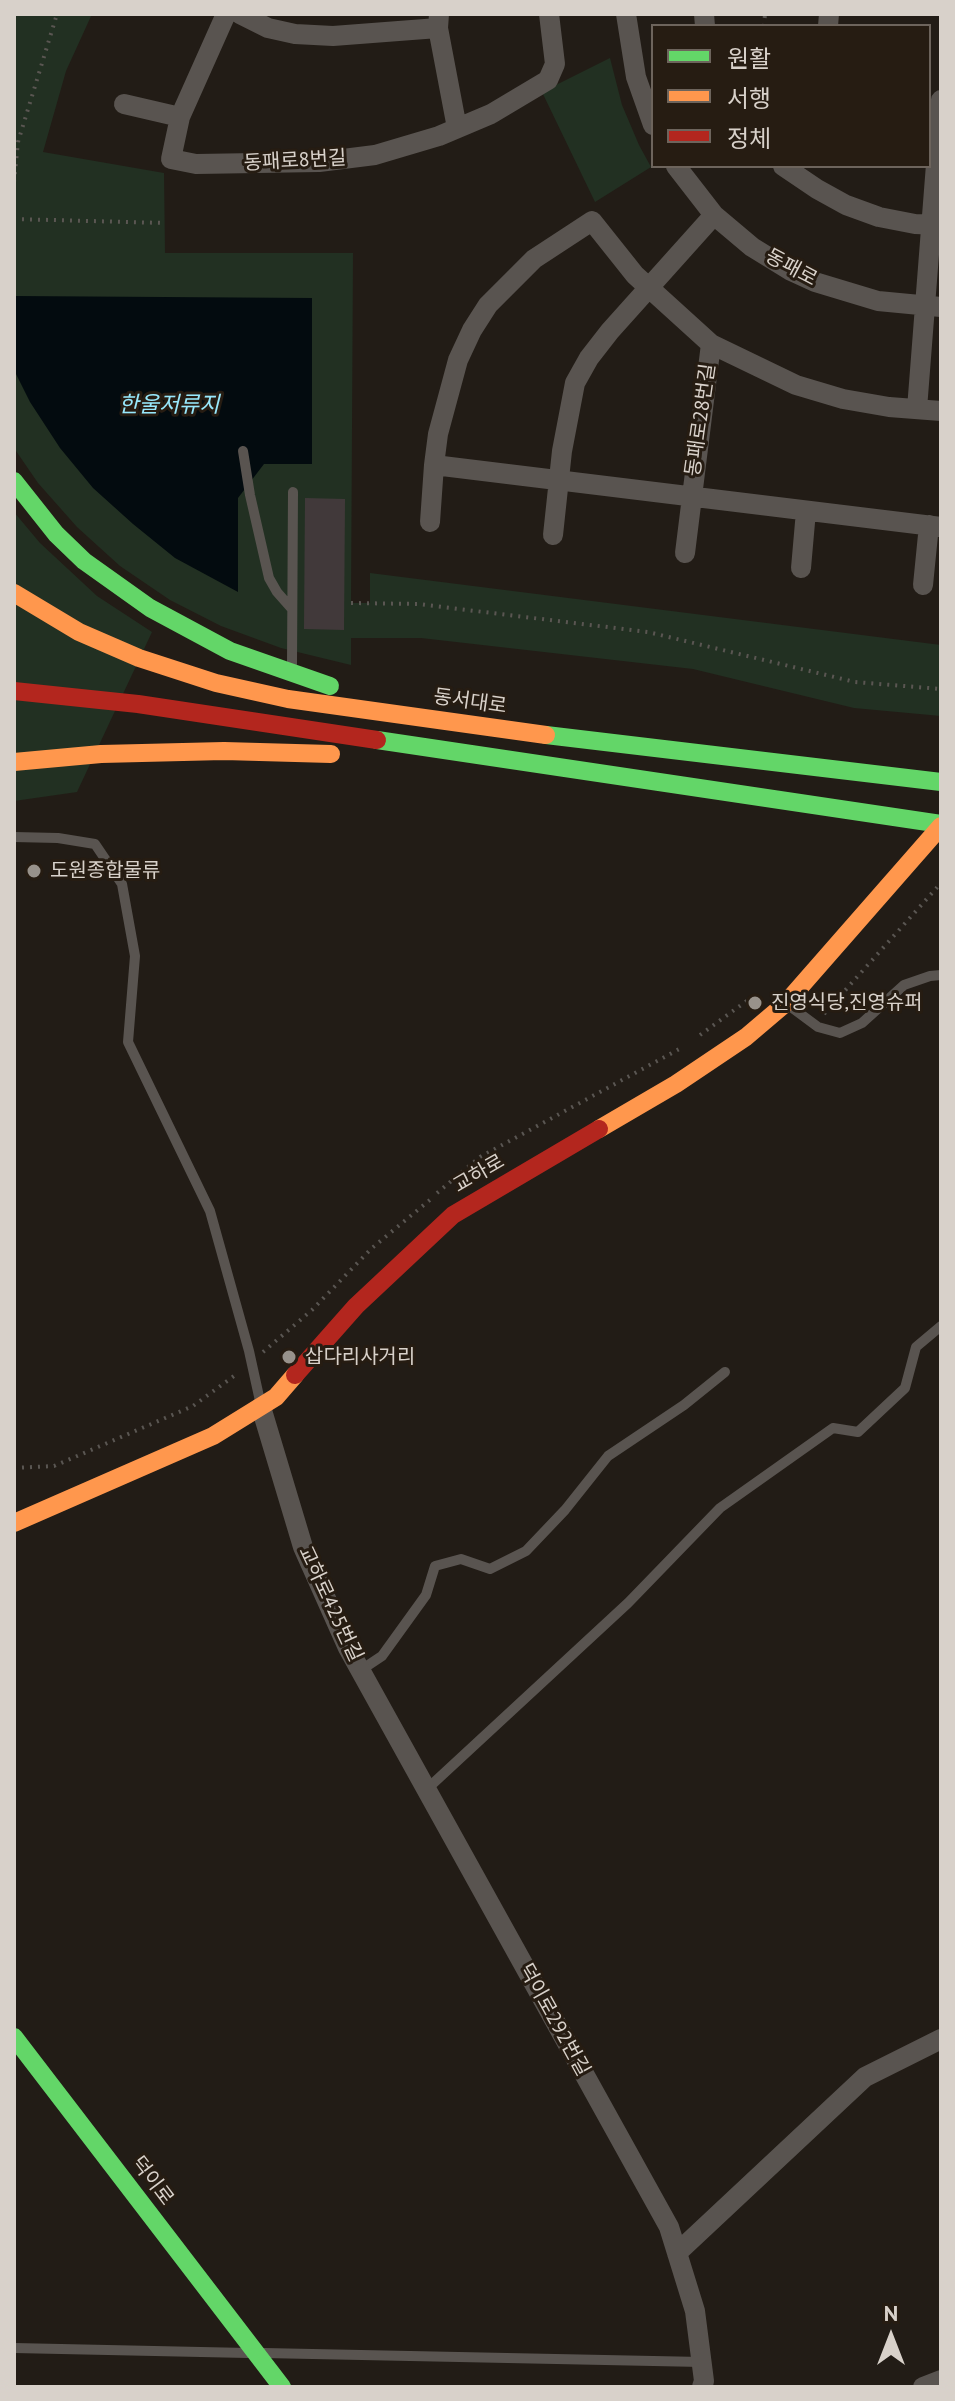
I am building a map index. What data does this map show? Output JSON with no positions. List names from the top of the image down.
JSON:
{
  "streets": {
    "main road": ["동서대로", "교하로", "덕이로"],
    "street": [
      "동패로8번길",
      "동패로",
      "동패로28번길",
      "교하로425번길",
      "덕이로292번길"
    ]
  },
  "crossings": [
    ["교하로", "교하로425번길"],
    ["교하로425번길", "덕이로292번길"]
  ],
  "water": ["한울저류지"],
  "places": ["도원종합물류", "진영식당,진영슈퍼", "삽다리사거리"],
  "legend": ["원활", "서행", "정체"],
  "north": "top"
}
